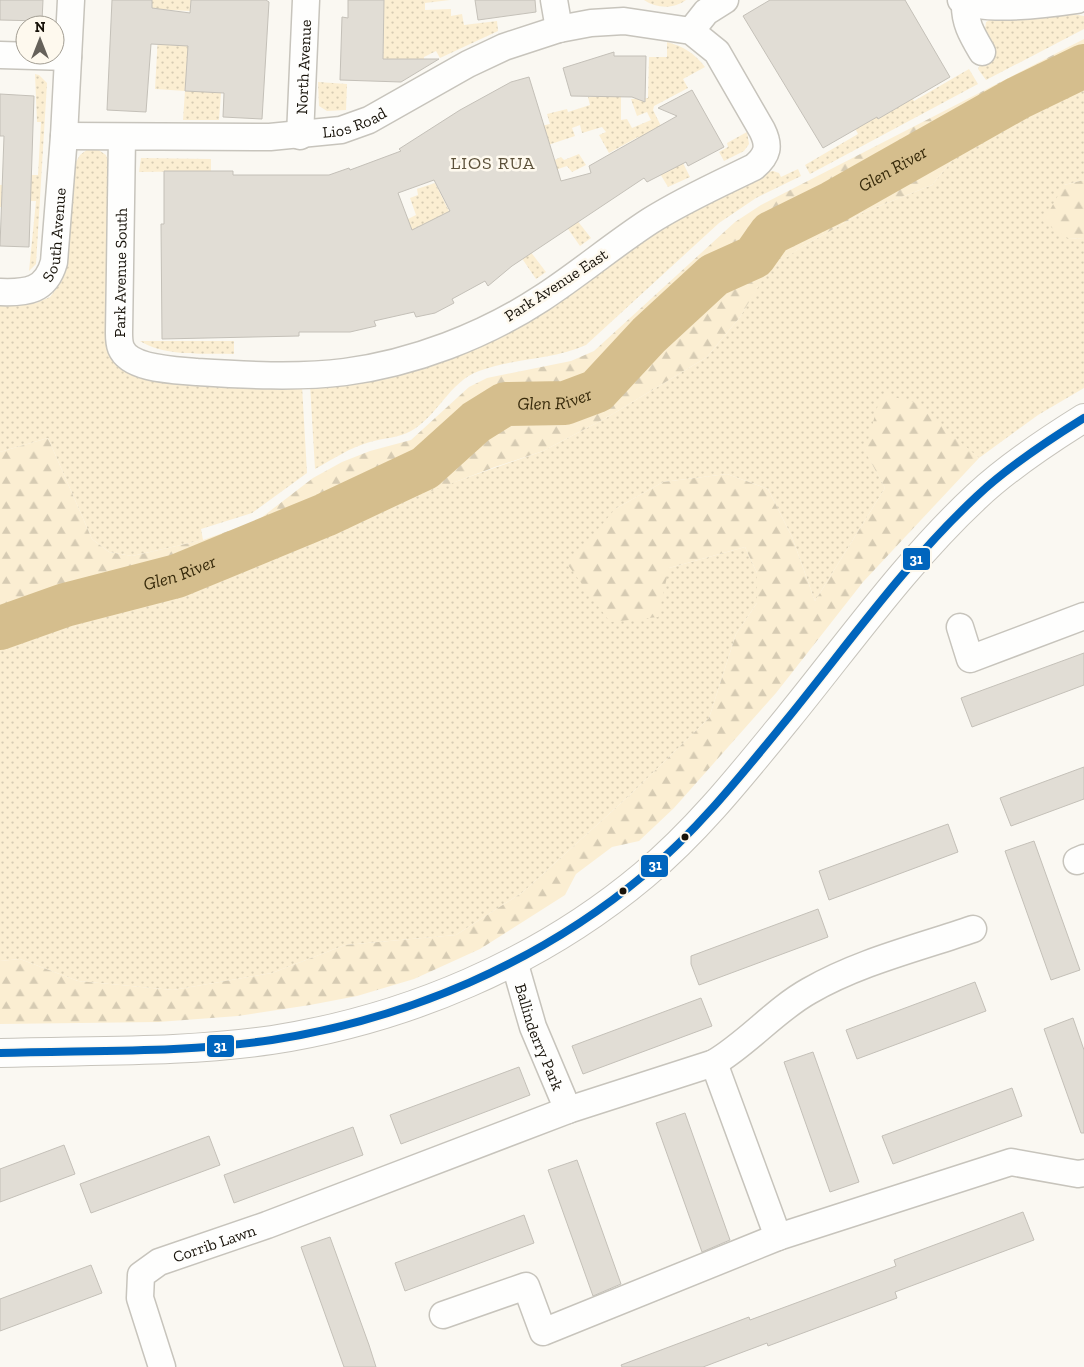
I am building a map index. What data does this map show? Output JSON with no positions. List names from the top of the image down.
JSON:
{
  "streets": {
    "street": [
      "North Avenue",
      "Lios Road",
      "South Avenue",
      "Park Avenue South",
      "Park Avenue East",
      "Ballinderry Park",
      "Corrib Lawn"
    ]
  },
  "crossings": [
    ["North Avenue", "Lios Road"],
    ["Lios Road", "South Avenue"],
    ["Lios Road", "Park Avenue South"],
    ["Lios Road", "Park Avenue East"],
    ["Park Avenue South", "Park Avenue East"],
    ["Ballinderry Park", "Corrib Lawn"]
  ],
  "districts": ["LIOS RUA"],
  "water": ["Glen River"],
  "lines": ["transit line 31"],
  "north": "top"
}
